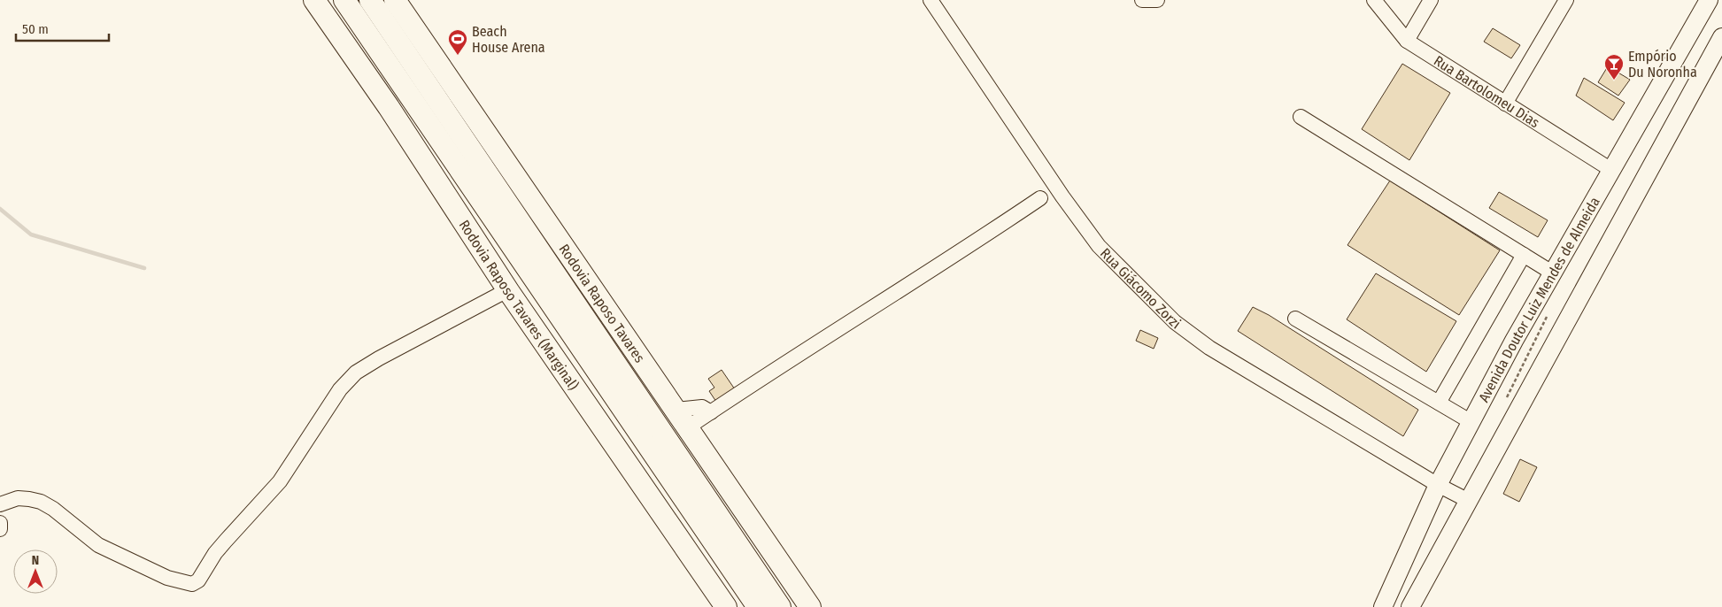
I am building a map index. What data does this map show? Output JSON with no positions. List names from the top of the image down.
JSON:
{
  "streets": {
    "highway": ["Rodovia Raposo Tavares", "Rodovia Raposo Tavares (Marginal)"],
    "main road": ["Avenida Doutor Luiz Mendes de Almeida"],
    "street": ["Rua Bartolomeu Dias", "Rua Giácomo Zorzi"]
  },
  "crossings": [
    ["Rua Bartolomeu Dias", "Avenida Doutor Luiz Mendes de Almeida"],
    ["Rua Giácomo Zorzi", "Avenida Doutor Luiz Mendes de Almeida"]
  ],
  "places": {
    "sports": ["Beach House Arena"],
    "bar": ["Empório Du Noronha"]
  },
  "scale_bar": "50 m",
  "north": "top"
}
